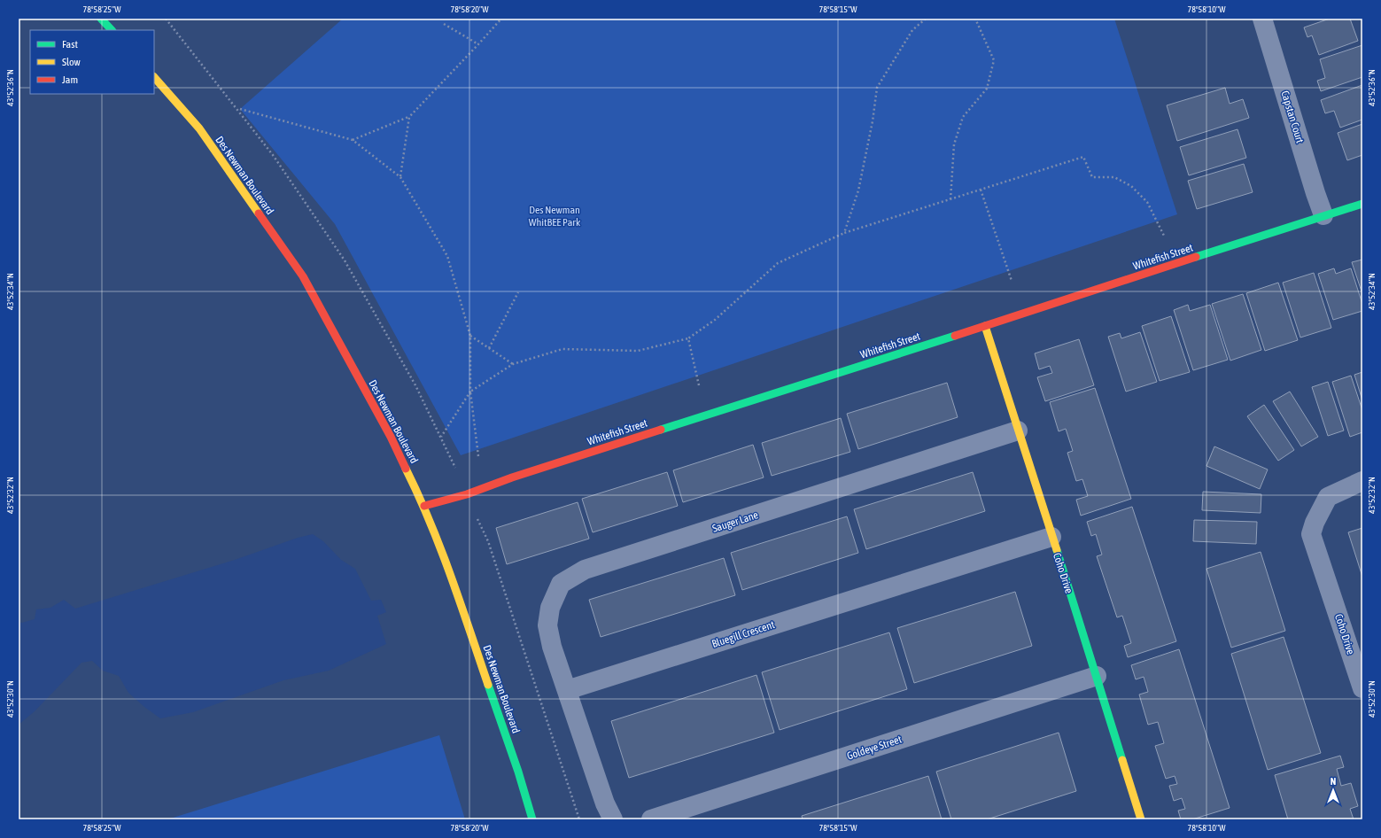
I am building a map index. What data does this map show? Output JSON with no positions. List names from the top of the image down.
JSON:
{
  "streets": {
    "street": [
      "Capstan Court",
      "Des Newman Boulevard",
      "Whitefish Street",
      "Sauger Lane",
      "Coho Drive",
      "Bluegill Crescent",
      "Goldeye Street"
    ]
  },
  "crossings": [
    ["Capstan Court", "Whitefish Street"],
    ["Des Newman Boulevard", "Whitefish Street"],
    ["Whitefish Street", "Coho Drive"],
    ["Sauger Lane", "Coho Drive"],
    ["Sauger Lane", "Bluegill Crescent"],
    ["Coho Drive", "Bluegill Crescent"],
    ["Coho Drive", "Goldeye Street"]
  ],
  "parks": ["Des Newman WhitBEE Park"],
  "legend": ["Fast", "Slow", "Jam"],
  "north": "top",
  "coordinates": [
    "78°58'25\"W",
    "78°58'20\"W",
    "78°58'15\"W",
    "78°58'10\"W",
    "43°52'36\"N",
    "43°52'34\"N",
    "43°52'32\"N",
    "43°52'30\"N"
  ]
}
